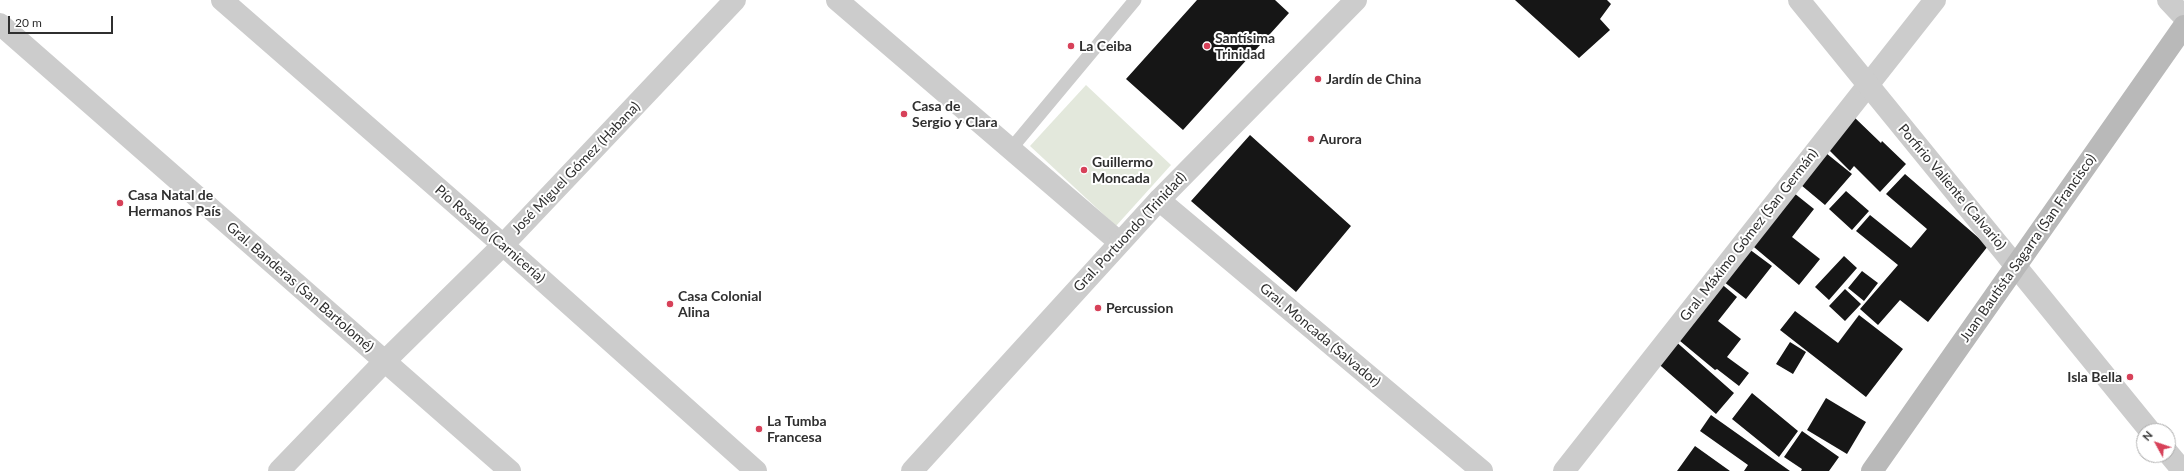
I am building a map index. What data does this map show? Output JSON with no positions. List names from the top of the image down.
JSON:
{
  "streets": {
    "main road": ["Juan Bautista Sagarra (San Francisco)"],
    "street": [
      "José Miguel Gómez (Habana)",
      "Porfirio Valiente (Calvario)",
      "Gral. Portuondo (Trinidad)",
      "Pío Rosado (Carnicería)",
      "Gral. Máximo Gómez (San Germán)",
      "Gral. Banderas (San Bartolomé)",
      "Gral. Moncada (Salvador)"
    ]
  },
  "crossings": [
    ["José Miguel Gómez (Habana)", "Pío Rosado (Carnicería)"],
    ["José Miguel Gómez (Habana)", "Gral. Banderas (San Bartolomé)"],
    ["Porfirio Valiente (Calvario)", "Gral. Máximo Gómez (San Germán)"],
    ["Porfirio Valiente (Calvario)", "Juan Bautista Sagarra (San Francisco)"],
    ["Gral. Portuondo (Trinidad)", "Gral. Moncada (Salvador)"]
  ],
  "places": [
    "La Ceiba",
    "Santísima Trinidad",
    "Jardín de China",
    "Casa de Sergio y Clara",
    "Aurora",
    "Guillermo Moncada",
    "Casa Natal de Hermanos País",
    "Casa Colonial Alina",
    "Percussion",
    "Isla Bella",
    "La Tumba Francesa"
  ],
  "scale_bar": "20 m",
  "north": "top left"
}
